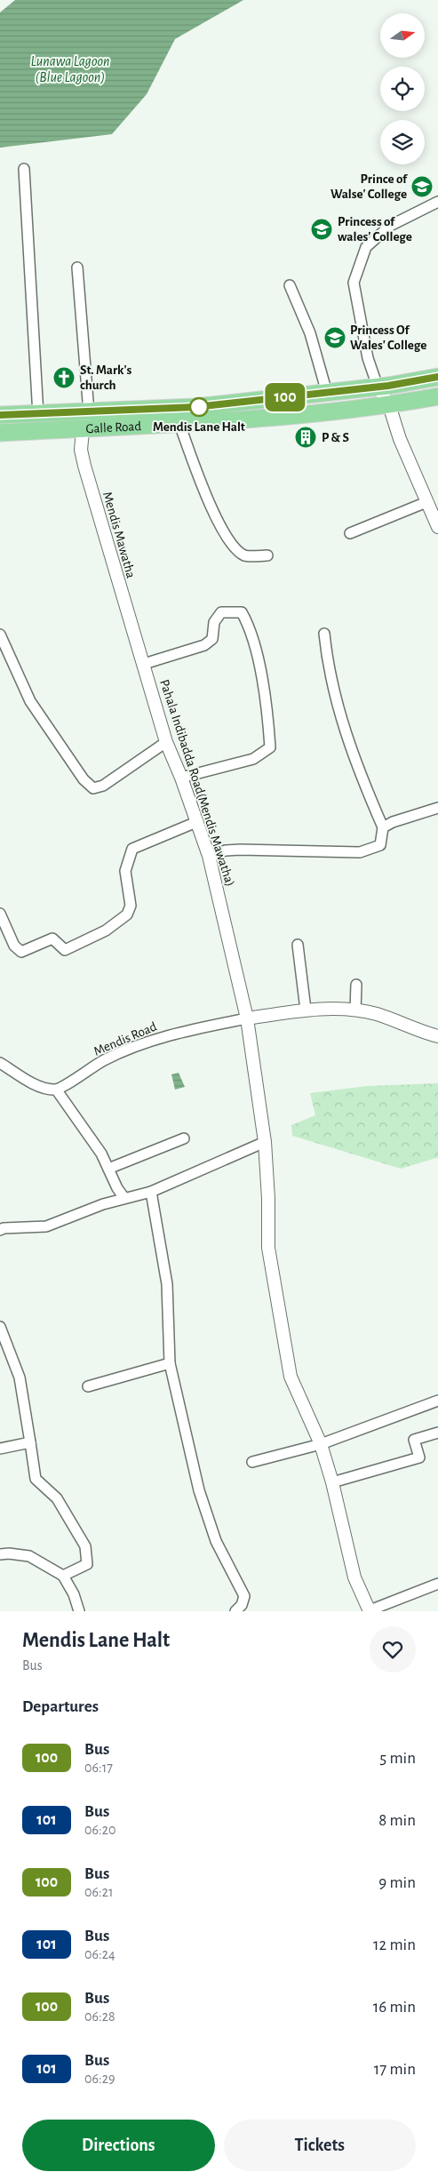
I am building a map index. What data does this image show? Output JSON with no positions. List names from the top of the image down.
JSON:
{
  "streets": {
    "highway": ["Galle Road"],
    "street": ["Mendis Mawatha", "Pahala Indibadda Road(Mendis Mawatha)", "Mendis Road"]
  },
  "crossings": [
    ["Galle Road", "Mendis Mawatha"],
    ["Mendis Mawatha", "Pahala Indibadda Road(Mendis Mawatha)"],
    ["Pahala Indibadda Road(Mendis Mawatha)", "Mendis Road"]
  ],
  "water": ["Lunawa Lagoon (Blue Lagoon)"],
  "places": {
    "school or university": ["Prince of Walse' College", "Princess of wales' College", "Princess Of Wales' College"],
    "church": ["St. Mark's church"],
    "other": ["Mendis Lane Halt"],
    "building": ["P & S"]
  },
  "lines": ["bus line 100"],
  "north": "right",
  "page": {
    "on_map": "100",
    "heading": [
      ["Mendis Lane Halt", "Bus"],
      "Departures"
    ],
    "list": [
      {
        "mark": "100",
        "name": "Bus",
        "note": "06:17",
        "value": "5 min"
      },
      {
        "mark": "101",
        "name": "Bus",
        "note": "06:20",
        "value": "8 min"
      },
      {
        "mark": "100",
        "name": "Bus",
        "note": "06:21",
        "value": "9 min"
      },
      {
        "mark": "101",
        "name": "Bus",
        "note": "06:24",
        "value": "12 min"
      },
      {
        "mark": "100",
        "name": "Bus",
        "note": "06:28",
        "value": "16 min"
      },
      {
        "mark": "101",
        "name": "Bus",
        "note": "06:29",
        "value": "17 min"
      }
    ],
    "buttons": ["Directions", "Tickets"]
  }
}
